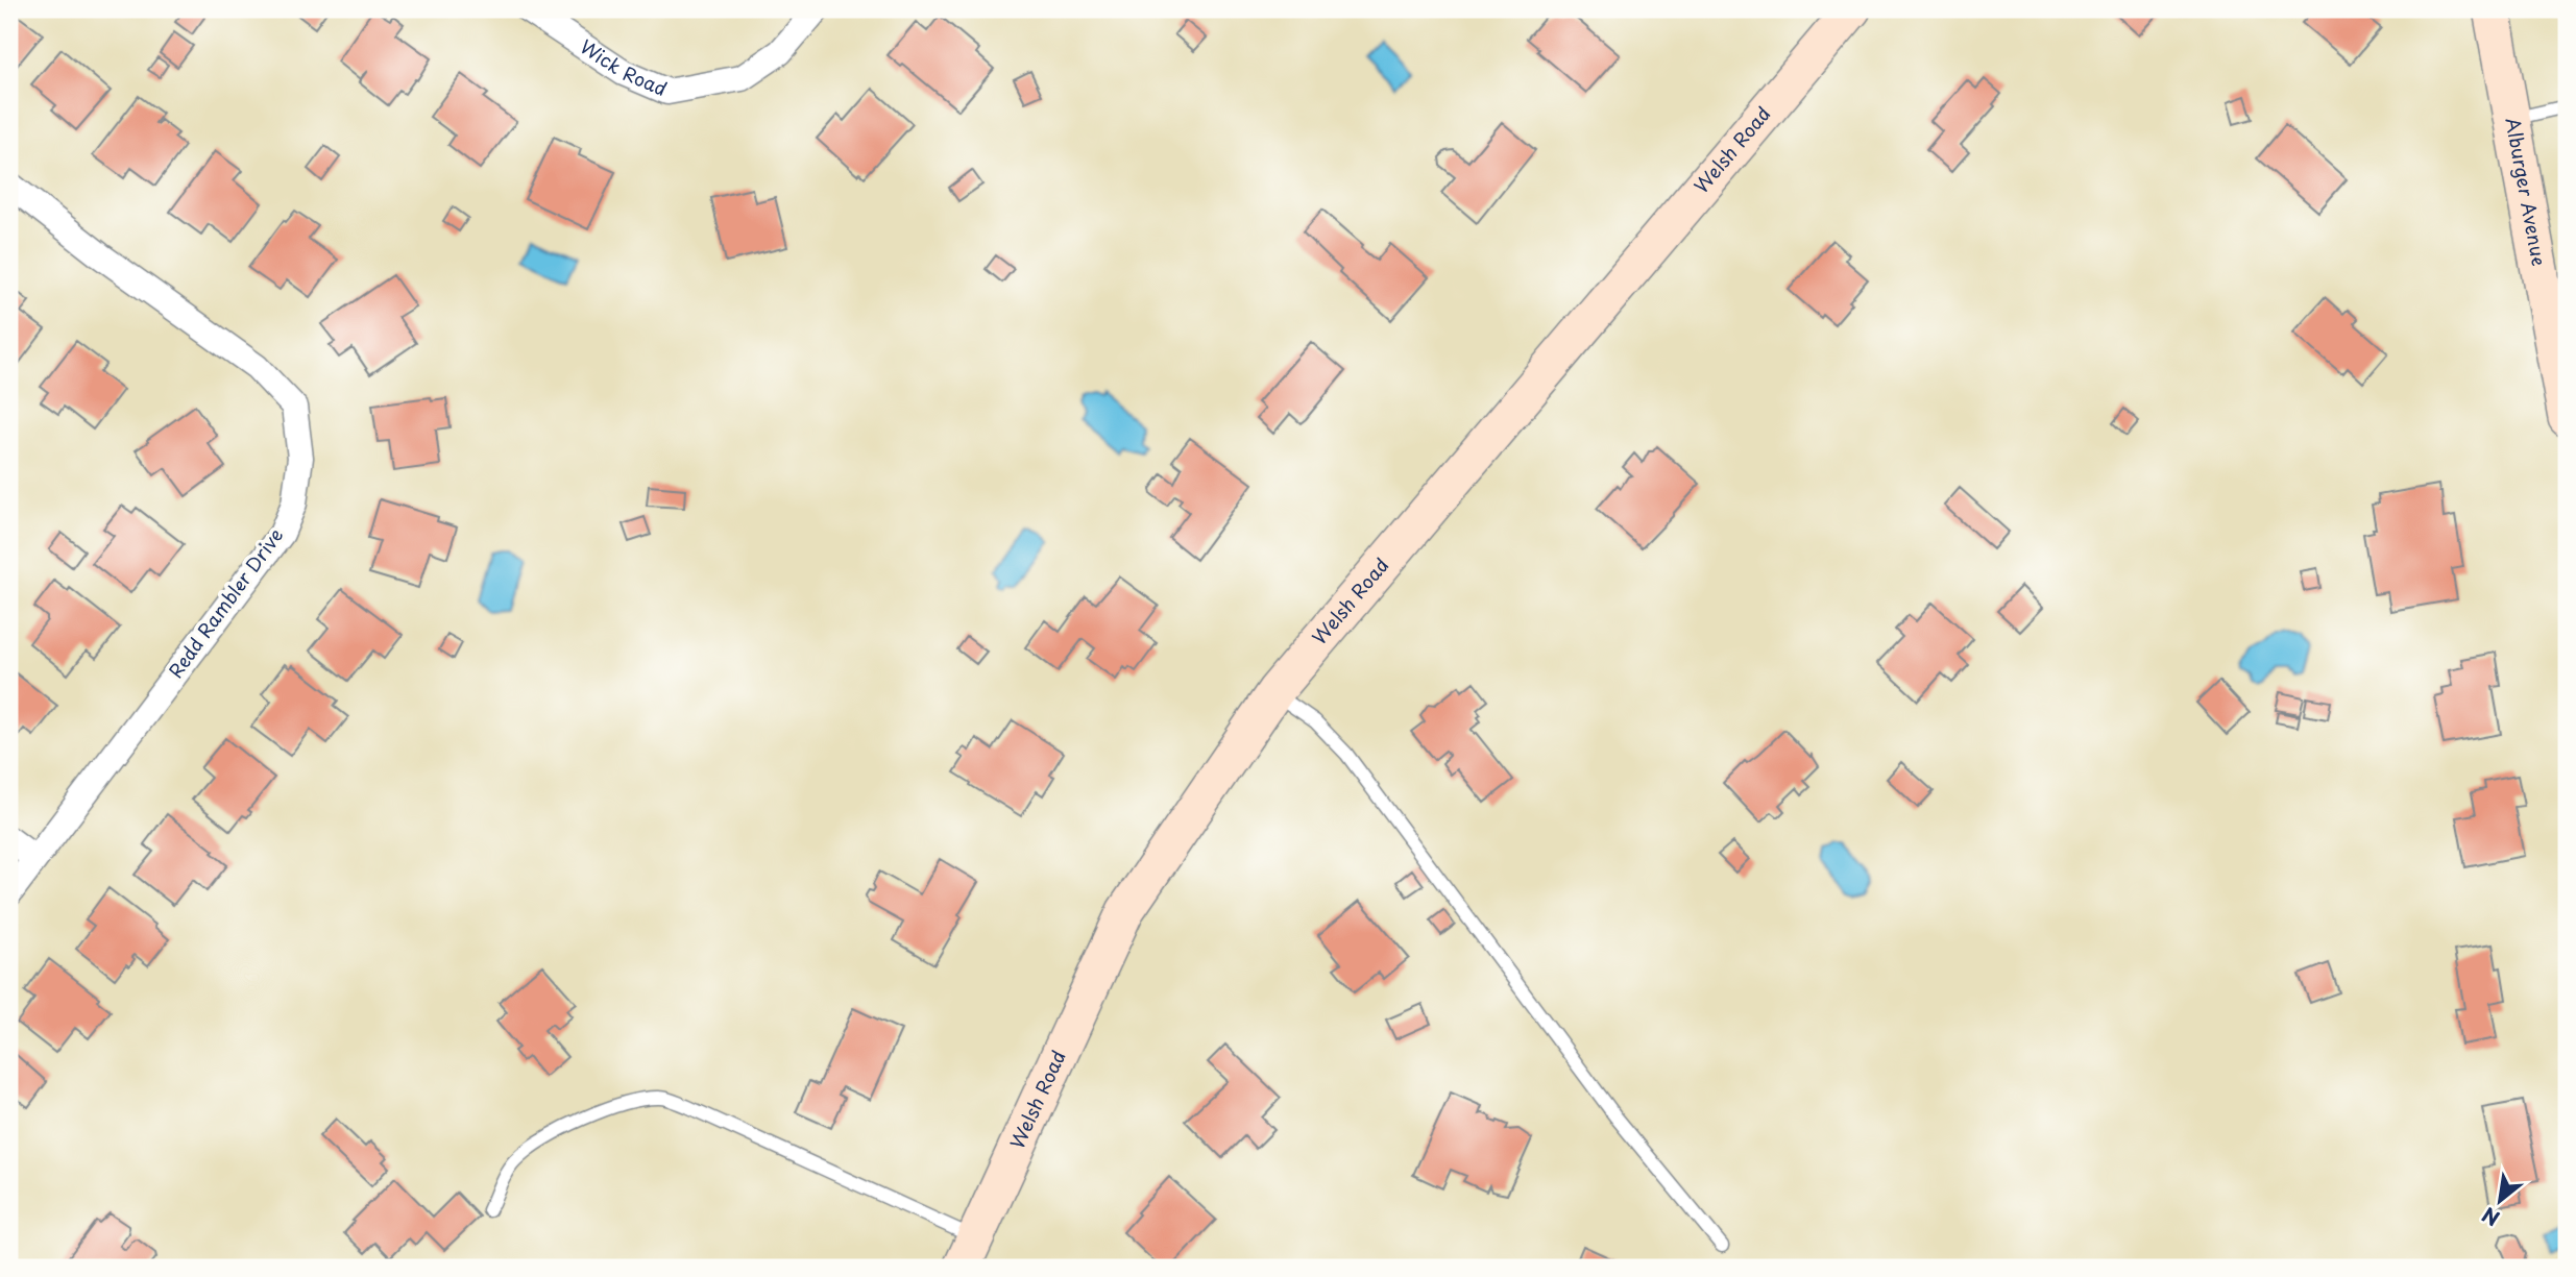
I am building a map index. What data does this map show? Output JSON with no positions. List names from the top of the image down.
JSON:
{
  "streets": {
    "main road": ["Welsh Road", "Alburger Avenue"],
    "street": ["Wick Road", "Redd Rambler Drive"]
  },
  "north": "bottom left"
}
